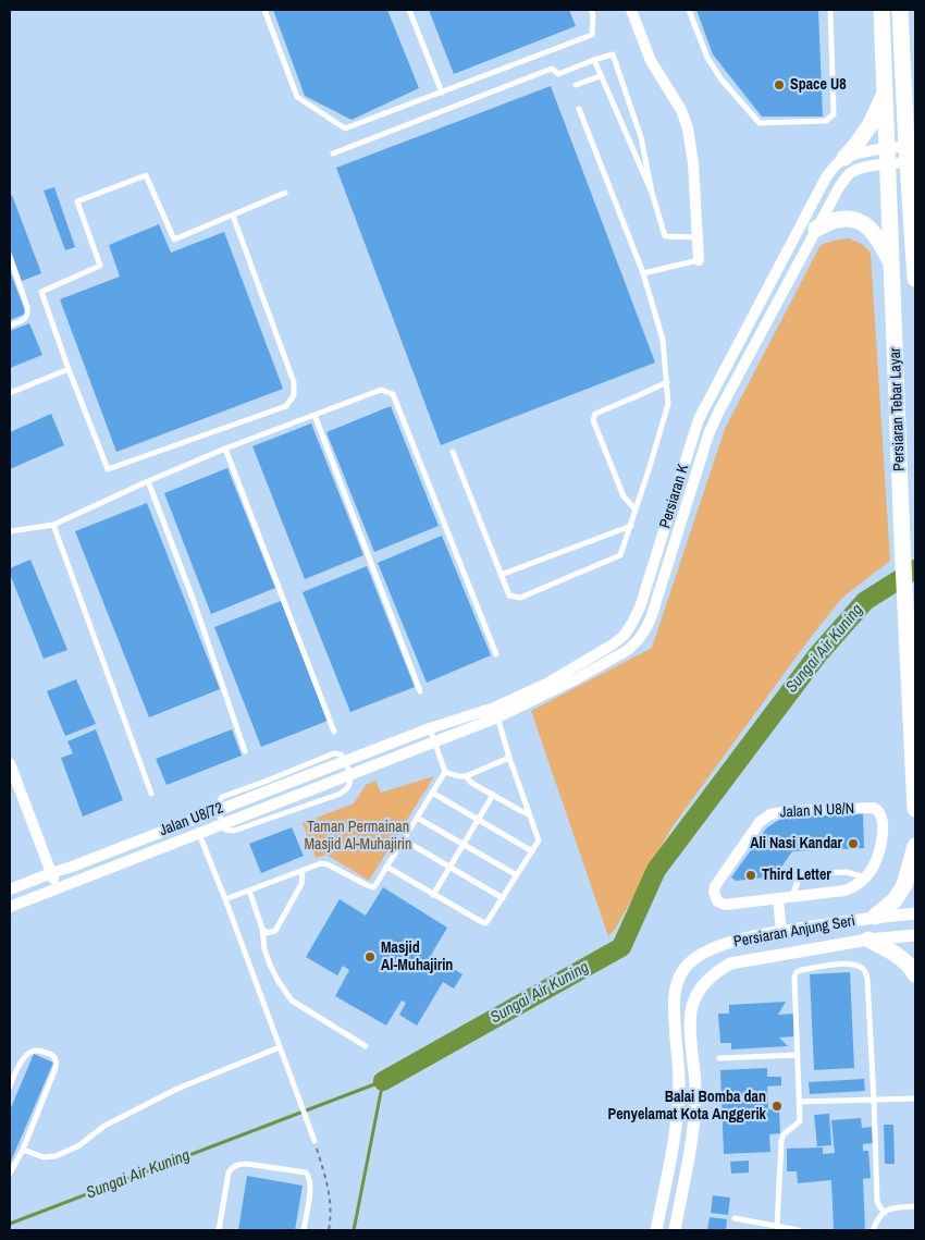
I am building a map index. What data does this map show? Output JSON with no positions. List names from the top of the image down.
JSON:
{
  "streets": {
    "main road": ["Persiaran Tebar Layar"],
    "street": [
      "Persiaran K",
      "Jalan N U8/N",
      "Jalan U8/72",
      "Persiaran Anjung Seri"
    ]
  },
  "crossings": [
    ["Persiaran Tebar Layar", "Persiaran K"],
    ["Persiaran K", "Jalan U8/72"]
  ],
  "water": ["Sungai Air Kuning"],
  "parks": ["Taman Permainan Masjid Al-Muhajirin"],
  "places": [
    "Space U8",
    "Ali Nasi Kandar",
    "Third Letter",
    "Masjid Al-Muhajirin",
    "Balai Bomba dan Penyelamat Kota Anggerik"
  ]
}
